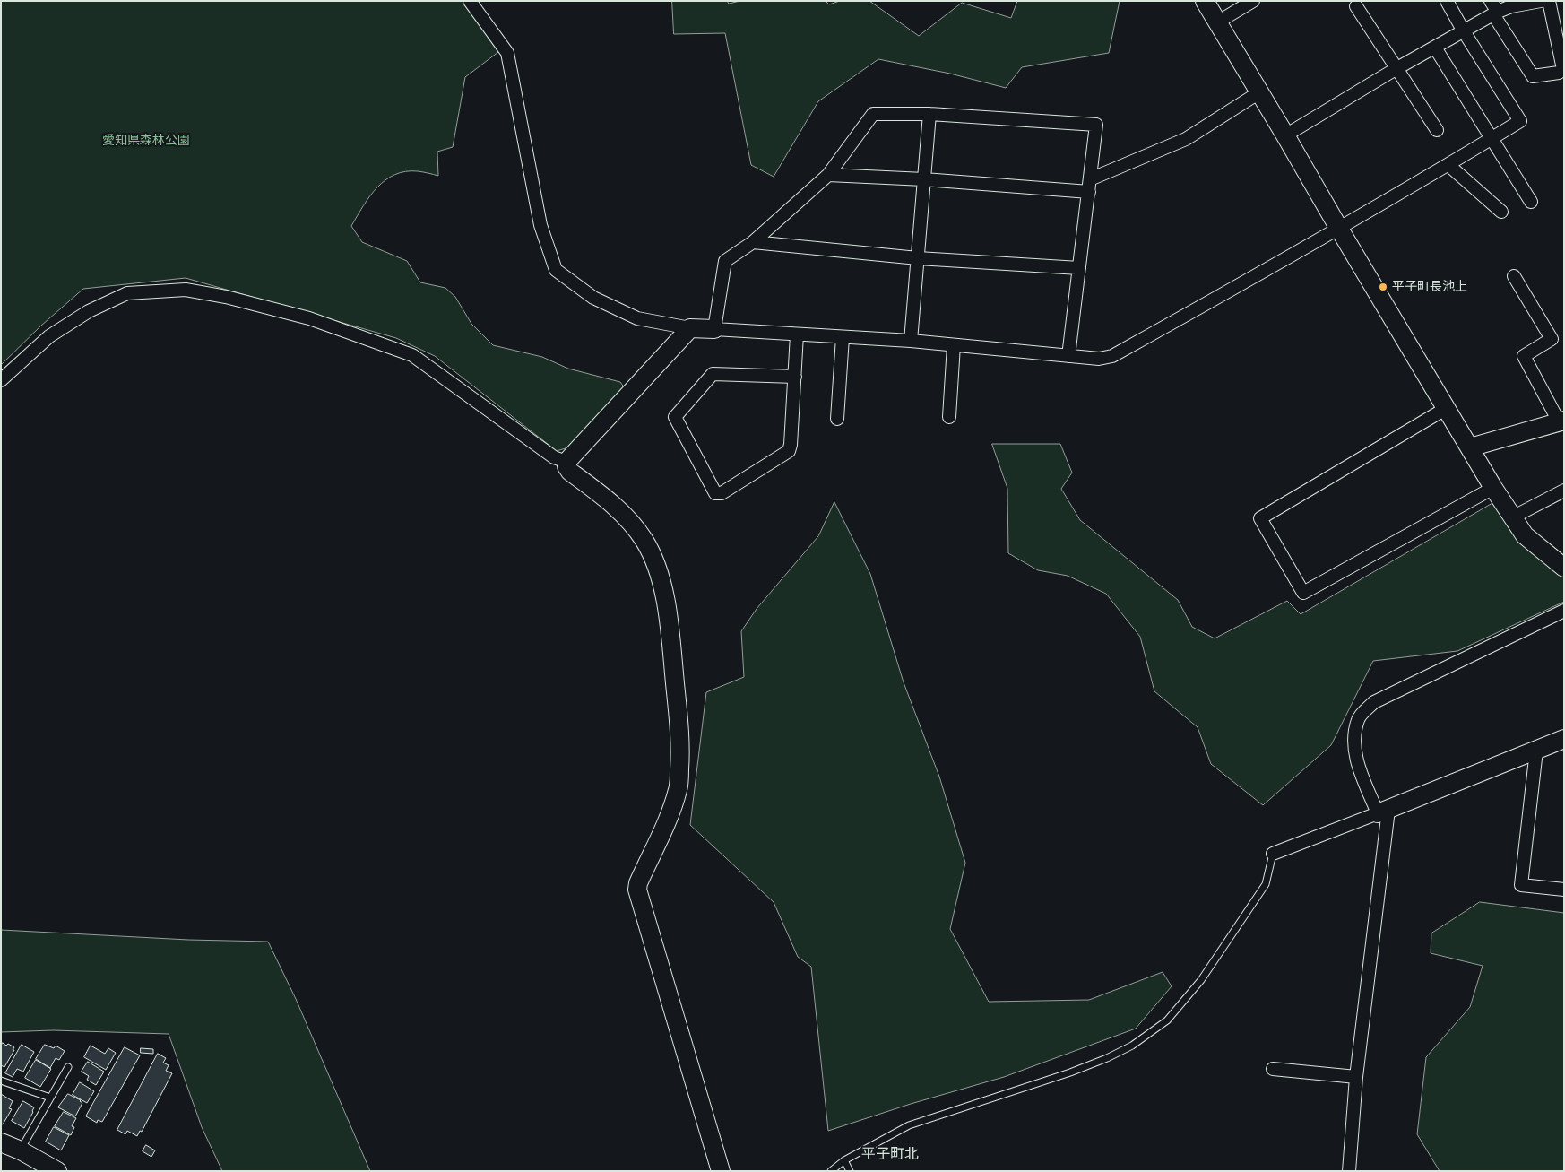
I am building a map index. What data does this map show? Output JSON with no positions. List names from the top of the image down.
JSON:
{
  "districts": ["平子町北"],
  "parks": ["愛知県森林公園"],
  "places": ["平子町長池上"]
}
